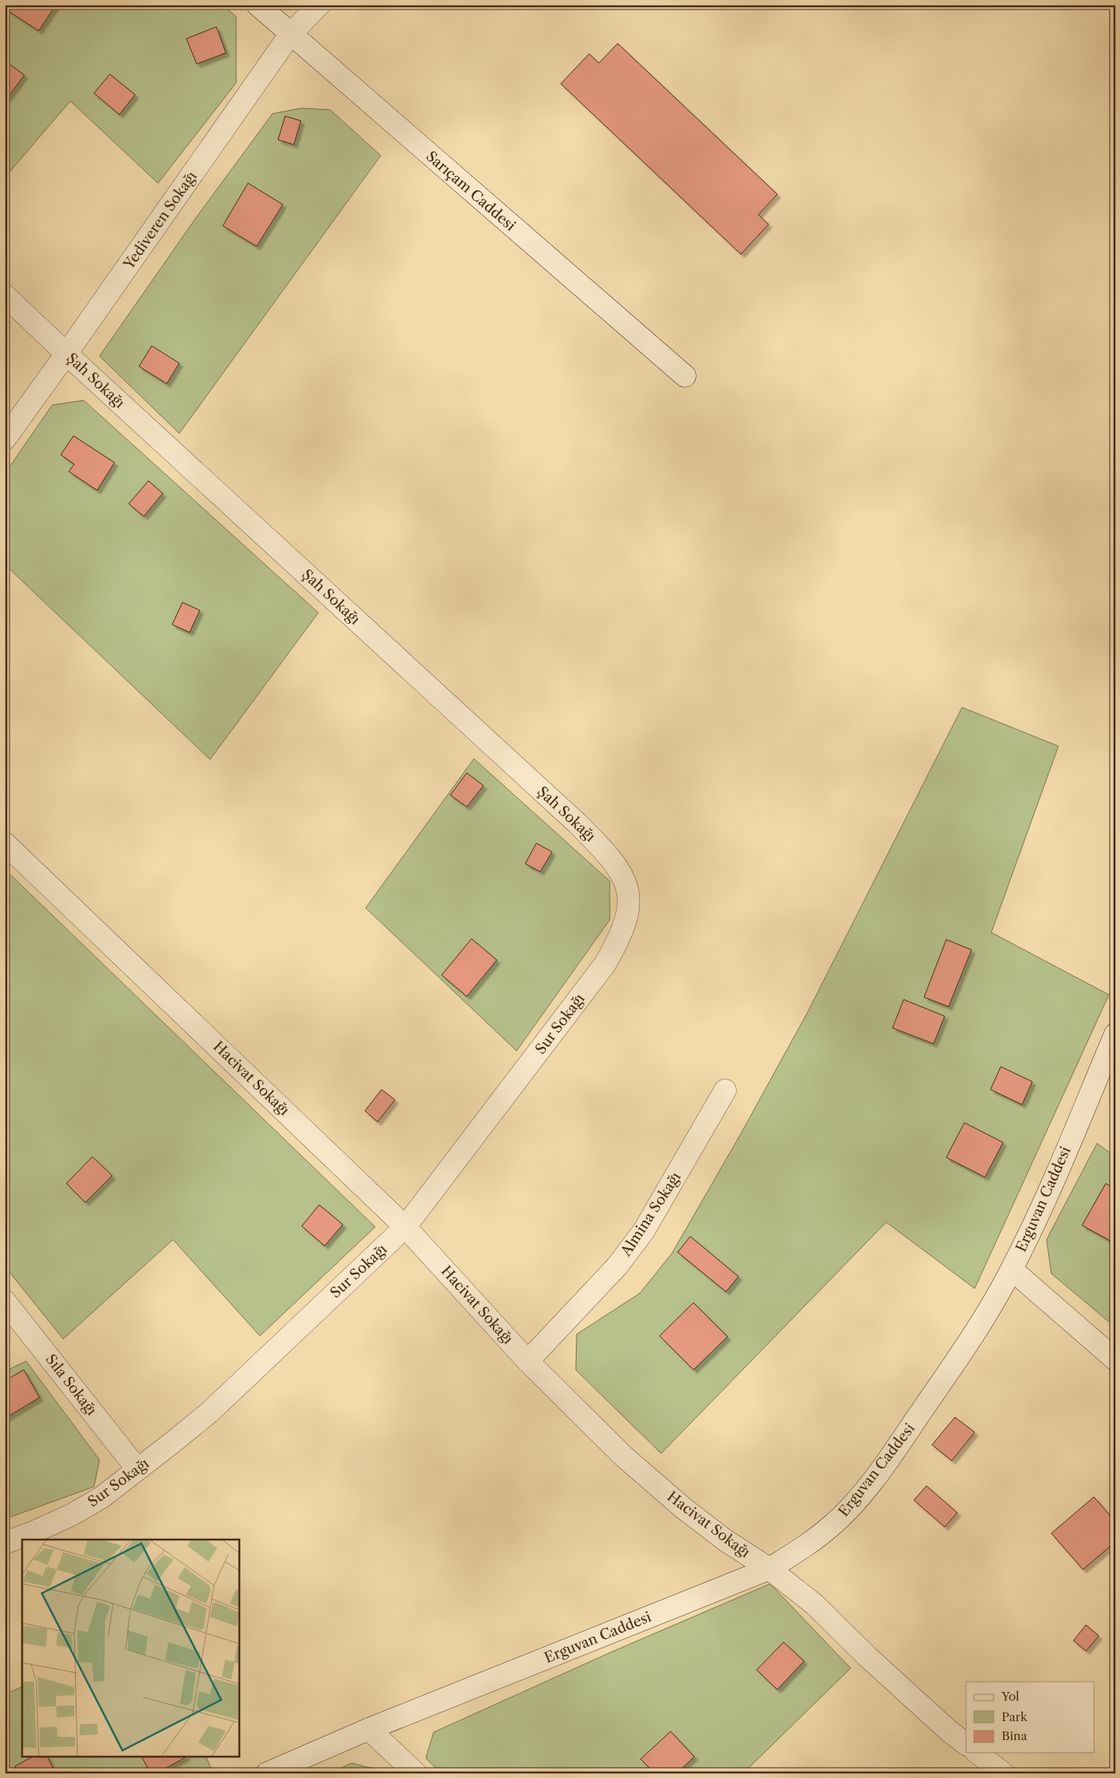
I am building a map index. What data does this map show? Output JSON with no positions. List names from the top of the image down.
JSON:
{
  "streets": {
    "street": [
      "Sarıçam Caddesi",
      "Yediveren Sokağı",
      "Şah Sokağı",
      "Sur Sokağı",
      "Hacivat Sokağı",
      "Erguvan Caddesi",
      "Almina Sokağı",
      "Sıla Sokağı"
    ]
  },
  "crossings": [
    ["Sarıçam Caddesi", "Yediveren Sokağı"],
    ["Yediveren Sokağı", "Şah Sokağı"],
    ["Şah Sokağı", "Sur Sokağı"],
    ["Sur Sokağı", "Hacivat Sokağı"],
    ["Sur Sokağı", "Sıla Sokağı"],
    ["Hacivat Sokağı", "Erguvan Caddesi"],
    ["Hacivat Sokağı", "Almina Sokağı"]
  ],
  "legend": ["Yol", "Park", "Bina"]
}
